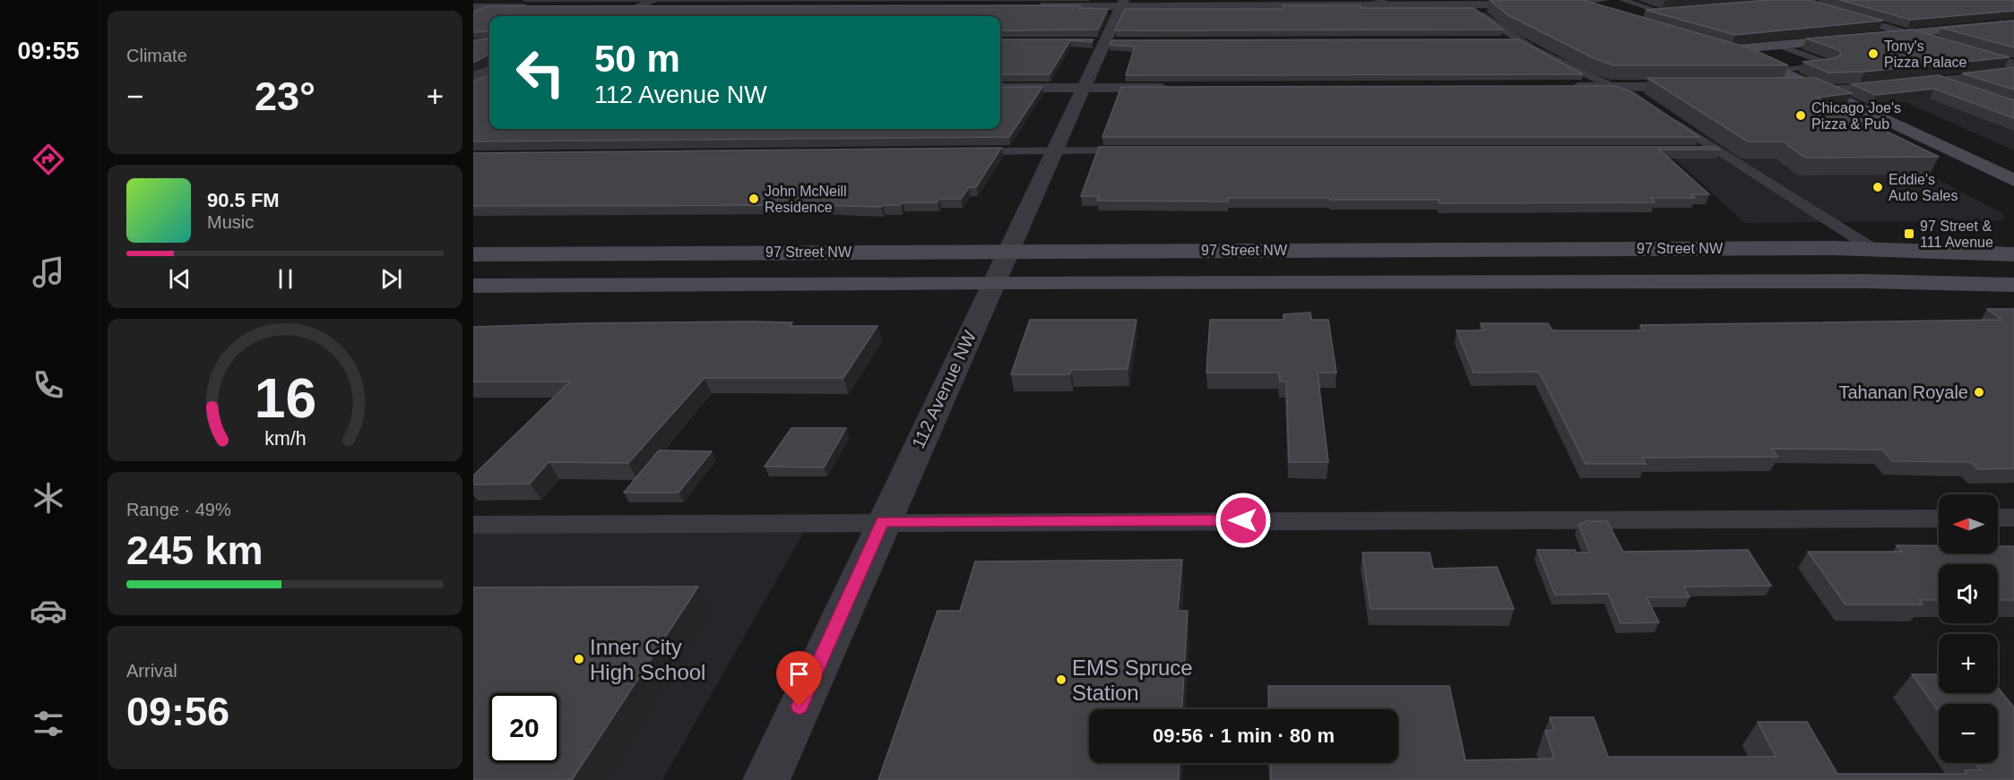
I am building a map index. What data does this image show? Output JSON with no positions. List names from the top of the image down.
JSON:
{
  "streets": {
    "main road": ["97 Street NW"],
    "street": ["112 Avenue NW"]
  },
  "crossings": [
    ["97 Street NW", "112 Avenue NW"]
  ],
  "places": {
    "other": [
      "Tony's Pizza Palace",
      "Chicago Joe's Pizza & Pub",
      "Eddie's Auto Sales",
      "John McNeill Residence",
      "Tahanan Royale",
      "Inner City High School",
      "EMS Spruce Station"
    ],
    "transit": ["97 Street & 111 Avenue"]
  },
  "north": "left",
  "page": {
    "tabs": "09:55",
    "tile": [
      "Climate",
      ["Range · 49%", "245 km"],
      ["Arrival", "09:56"]
    ],
    "turn": ["50 m", "112 Avenue NW"],
    "heat": ["−", "23°", "+"],
    "song": ["90.5 FM", "Music"],
    "map_buttons": ["+", "−"],
    "limit": "20",
    "trip": "09:56 · 1 min · 80 m",
    "gauge": ["16", "km/h"]
  }
}
